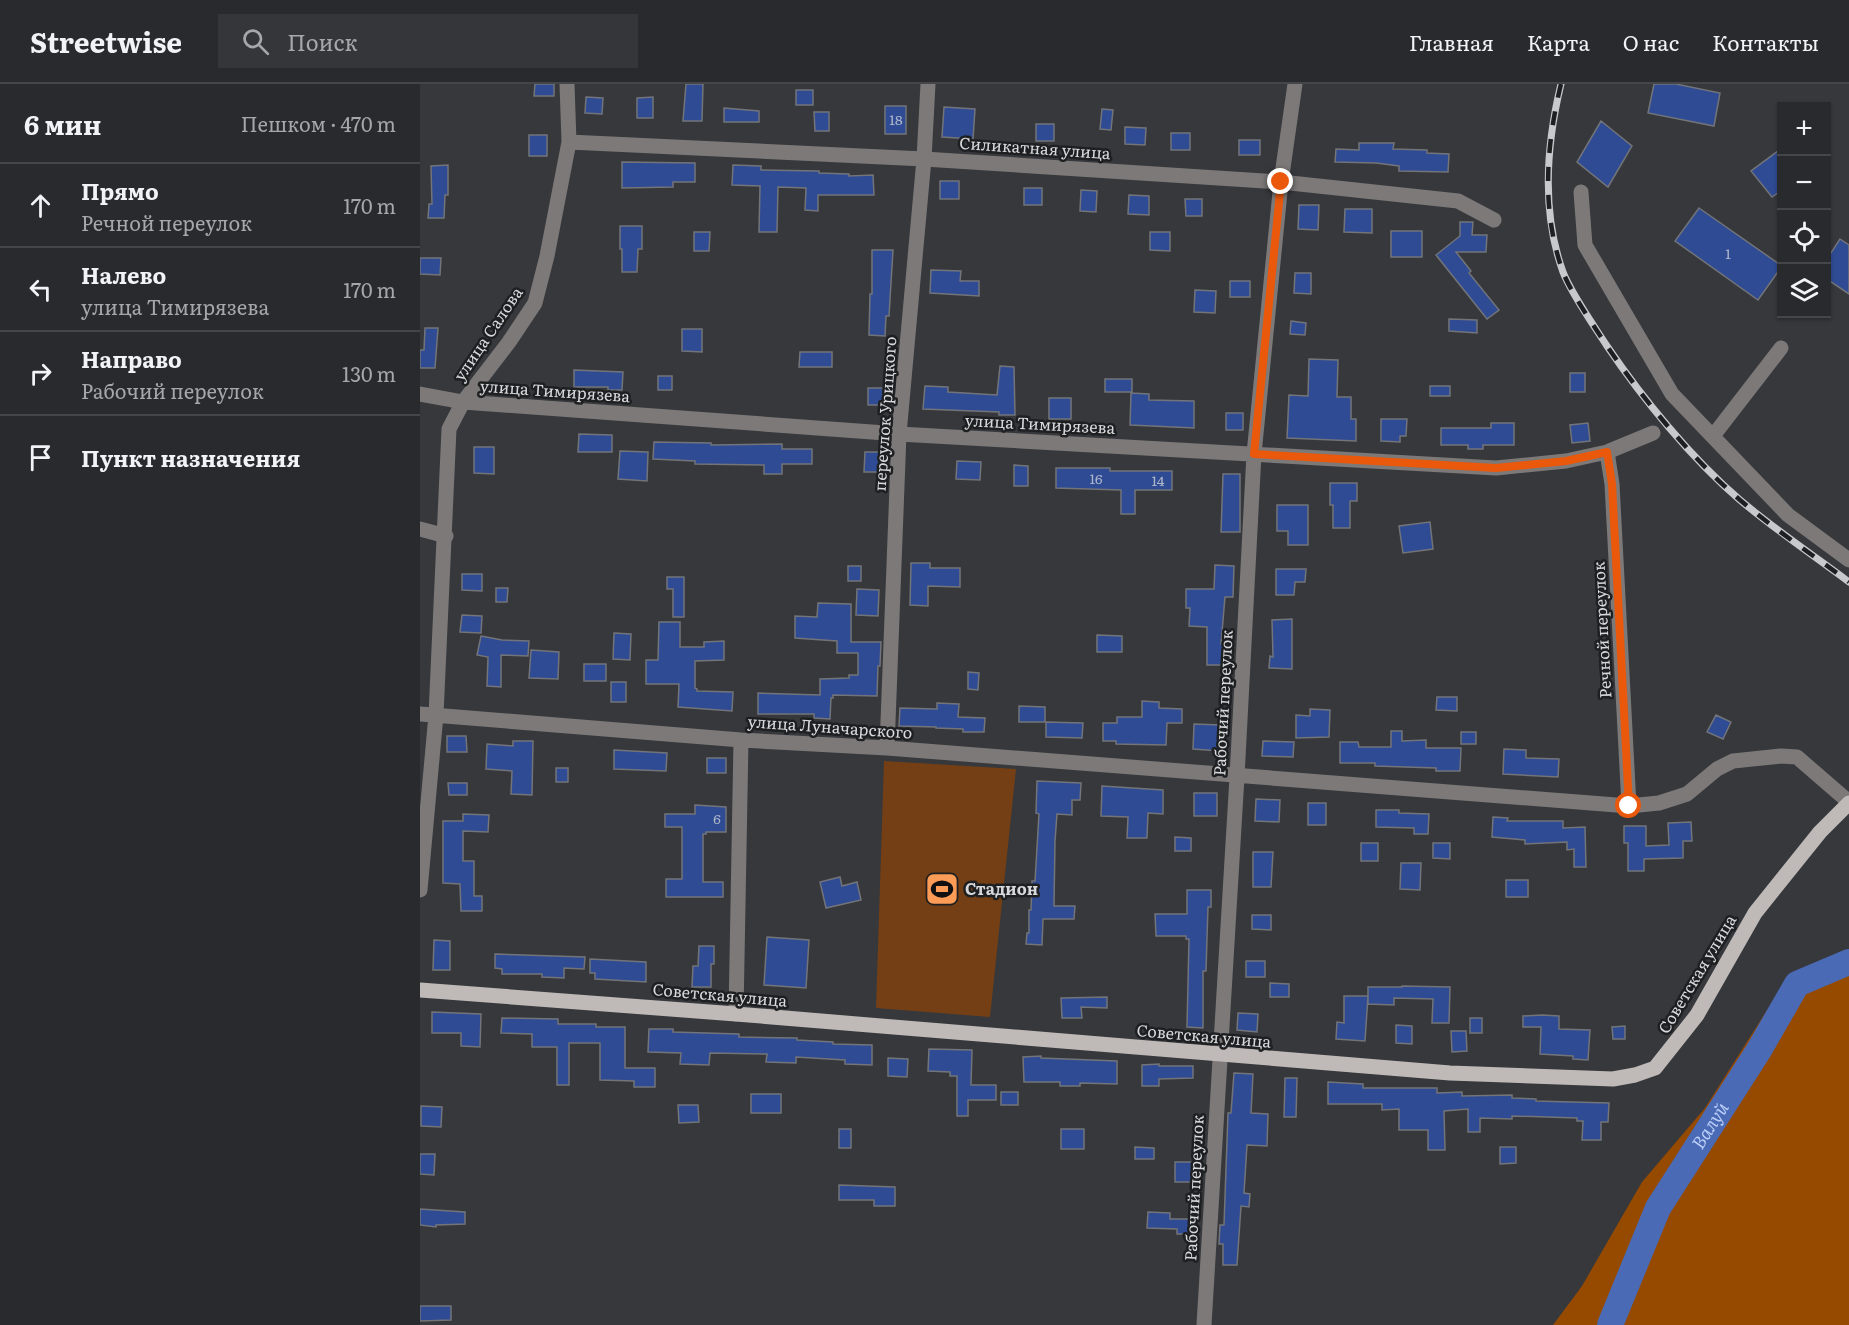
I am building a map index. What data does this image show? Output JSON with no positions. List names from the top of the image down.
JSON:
{
  "streets": {
    "main road": ["Советская улица"],
    "street": [
      "Силикатная улица",
      "улица Салова",
      "улица Тимирязева",
      "переулок Урицкого",
      "Речной переулок",
      "Рабочий переулок",
      "улица Луначарского"
    ]
  },
  "crossings": [
    ["Силикатная улица", "улица Салова"],
    ["Силикатная улица", "переулок Урицкого"],
    ["Силикатная улица", "Рабочий переулок"],
    ["улица Салова", "улица Тимирязева"],
    ["улица Салова", "улица Луначарского"],
    ["улица Тимирязева", "переулок Урицкого"],
    ["улица Тимирязева", "Речной переулок"],
    ["улица Тимирязева", "Рабочий переулок"],
    ["переулок Урицкого", "улица Луначарского"],
    ["Речной переулок", "улица Луначарского"],
    ["Рабочий переулок", "улица Луначарского"],
    ["Рабочий переулок", "Советская улица"],
    ["улица Луначарского", "Советская улица"]
  ],
  "water": ["Валуй"],
  "places": {
    "sports": ["Стадион"]
  },
  "house_numbers": [
    "18",
    "1",
    "16",
    "14",
    "6"
  ],
  "page": {
    "header": "Streetwise",
    "search": "Поиск",
    "nav": [
      "Главная",
      "Карта",
      "О нас",
      "Контакты"
    ],
    "heading": ["6 мин", "Пешком · 470 m"],
    "map_buttons": ["+", "−"],
    "list": [
      ["Прямо", "Речной переулок", "170 m"],
      ["Налево", "улица Тимирязева", "170 m"],
      ["Направо", "Рабочий переулок", "130 m"],
      "Пункт назначения"
    ]
  }
}
